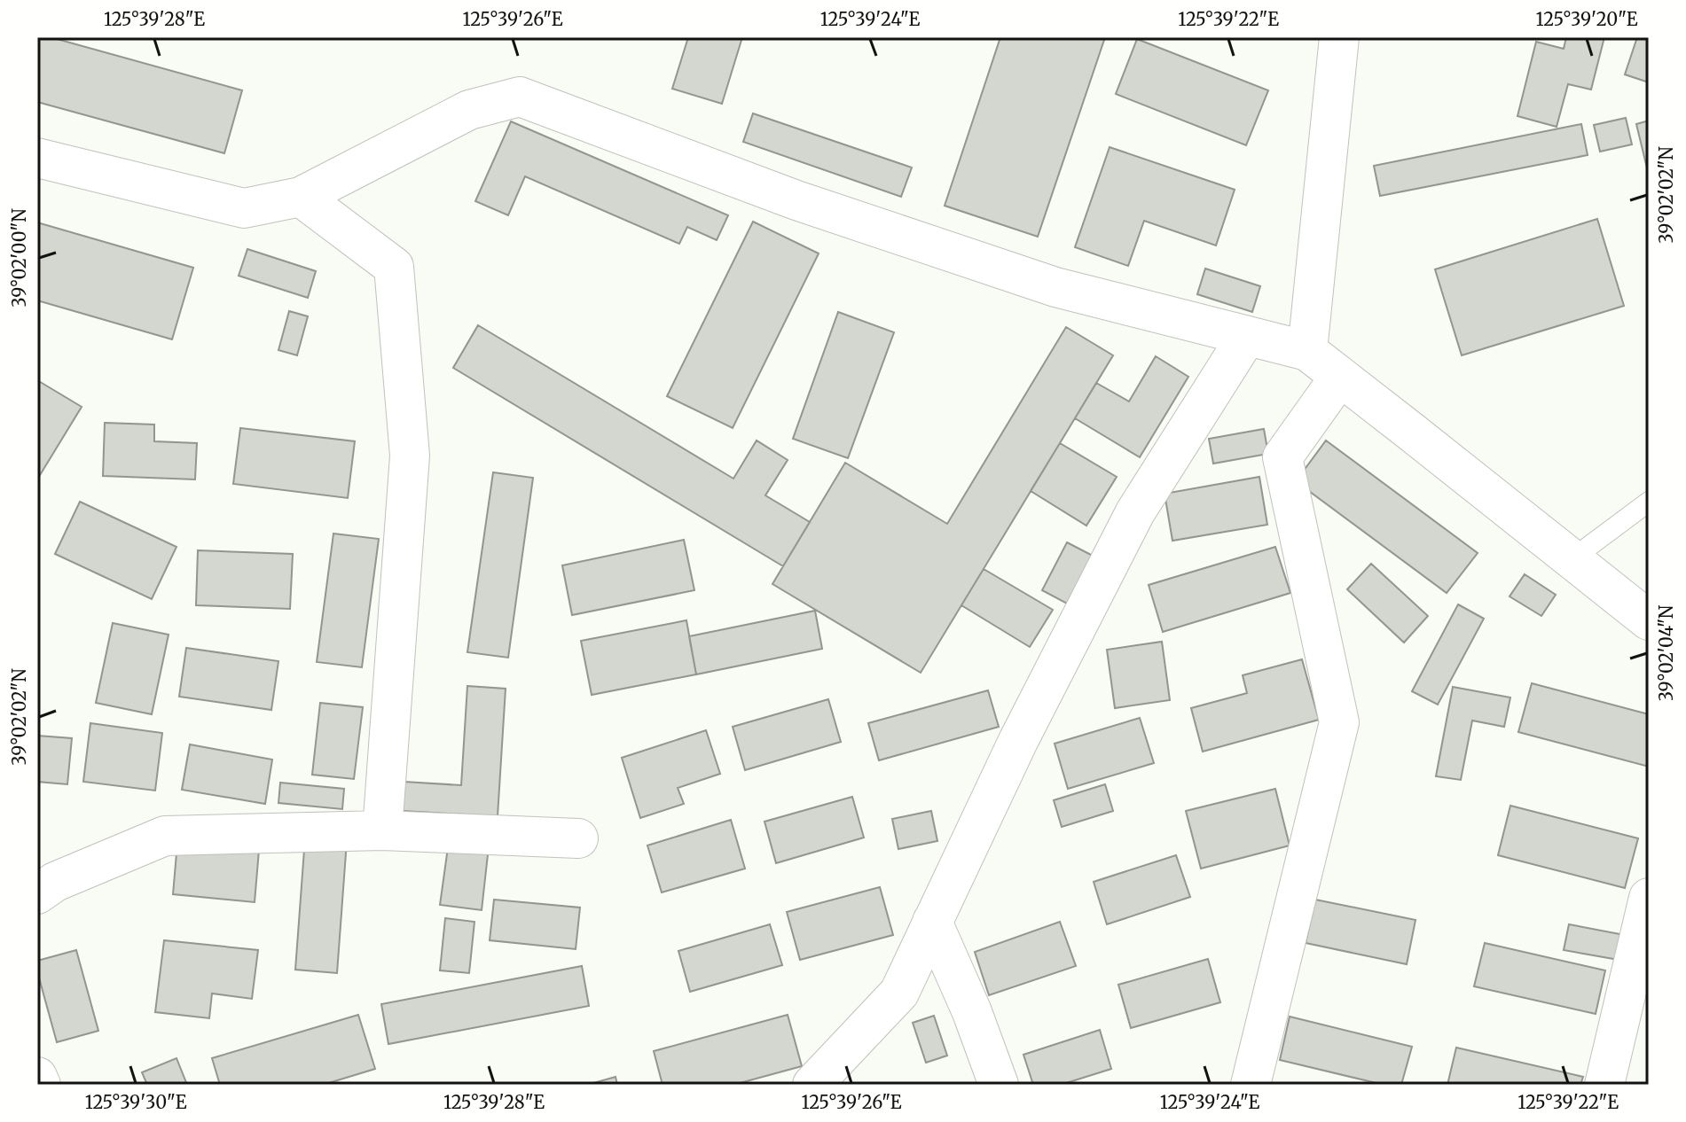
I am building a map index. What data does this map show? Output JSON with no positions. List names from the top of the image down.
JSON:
{
  "coordinates": [
    "125°39'28\"E",
    "125°39'26\"E",
    "125°39'24\"E",
    "125°39'22\"E",
    "125°39'20\"E",
    "39°02'02\"N",
    "39°02'00\"N",
    "39°02'04\"N",
    "125°39'30\"E"
  ]
}
